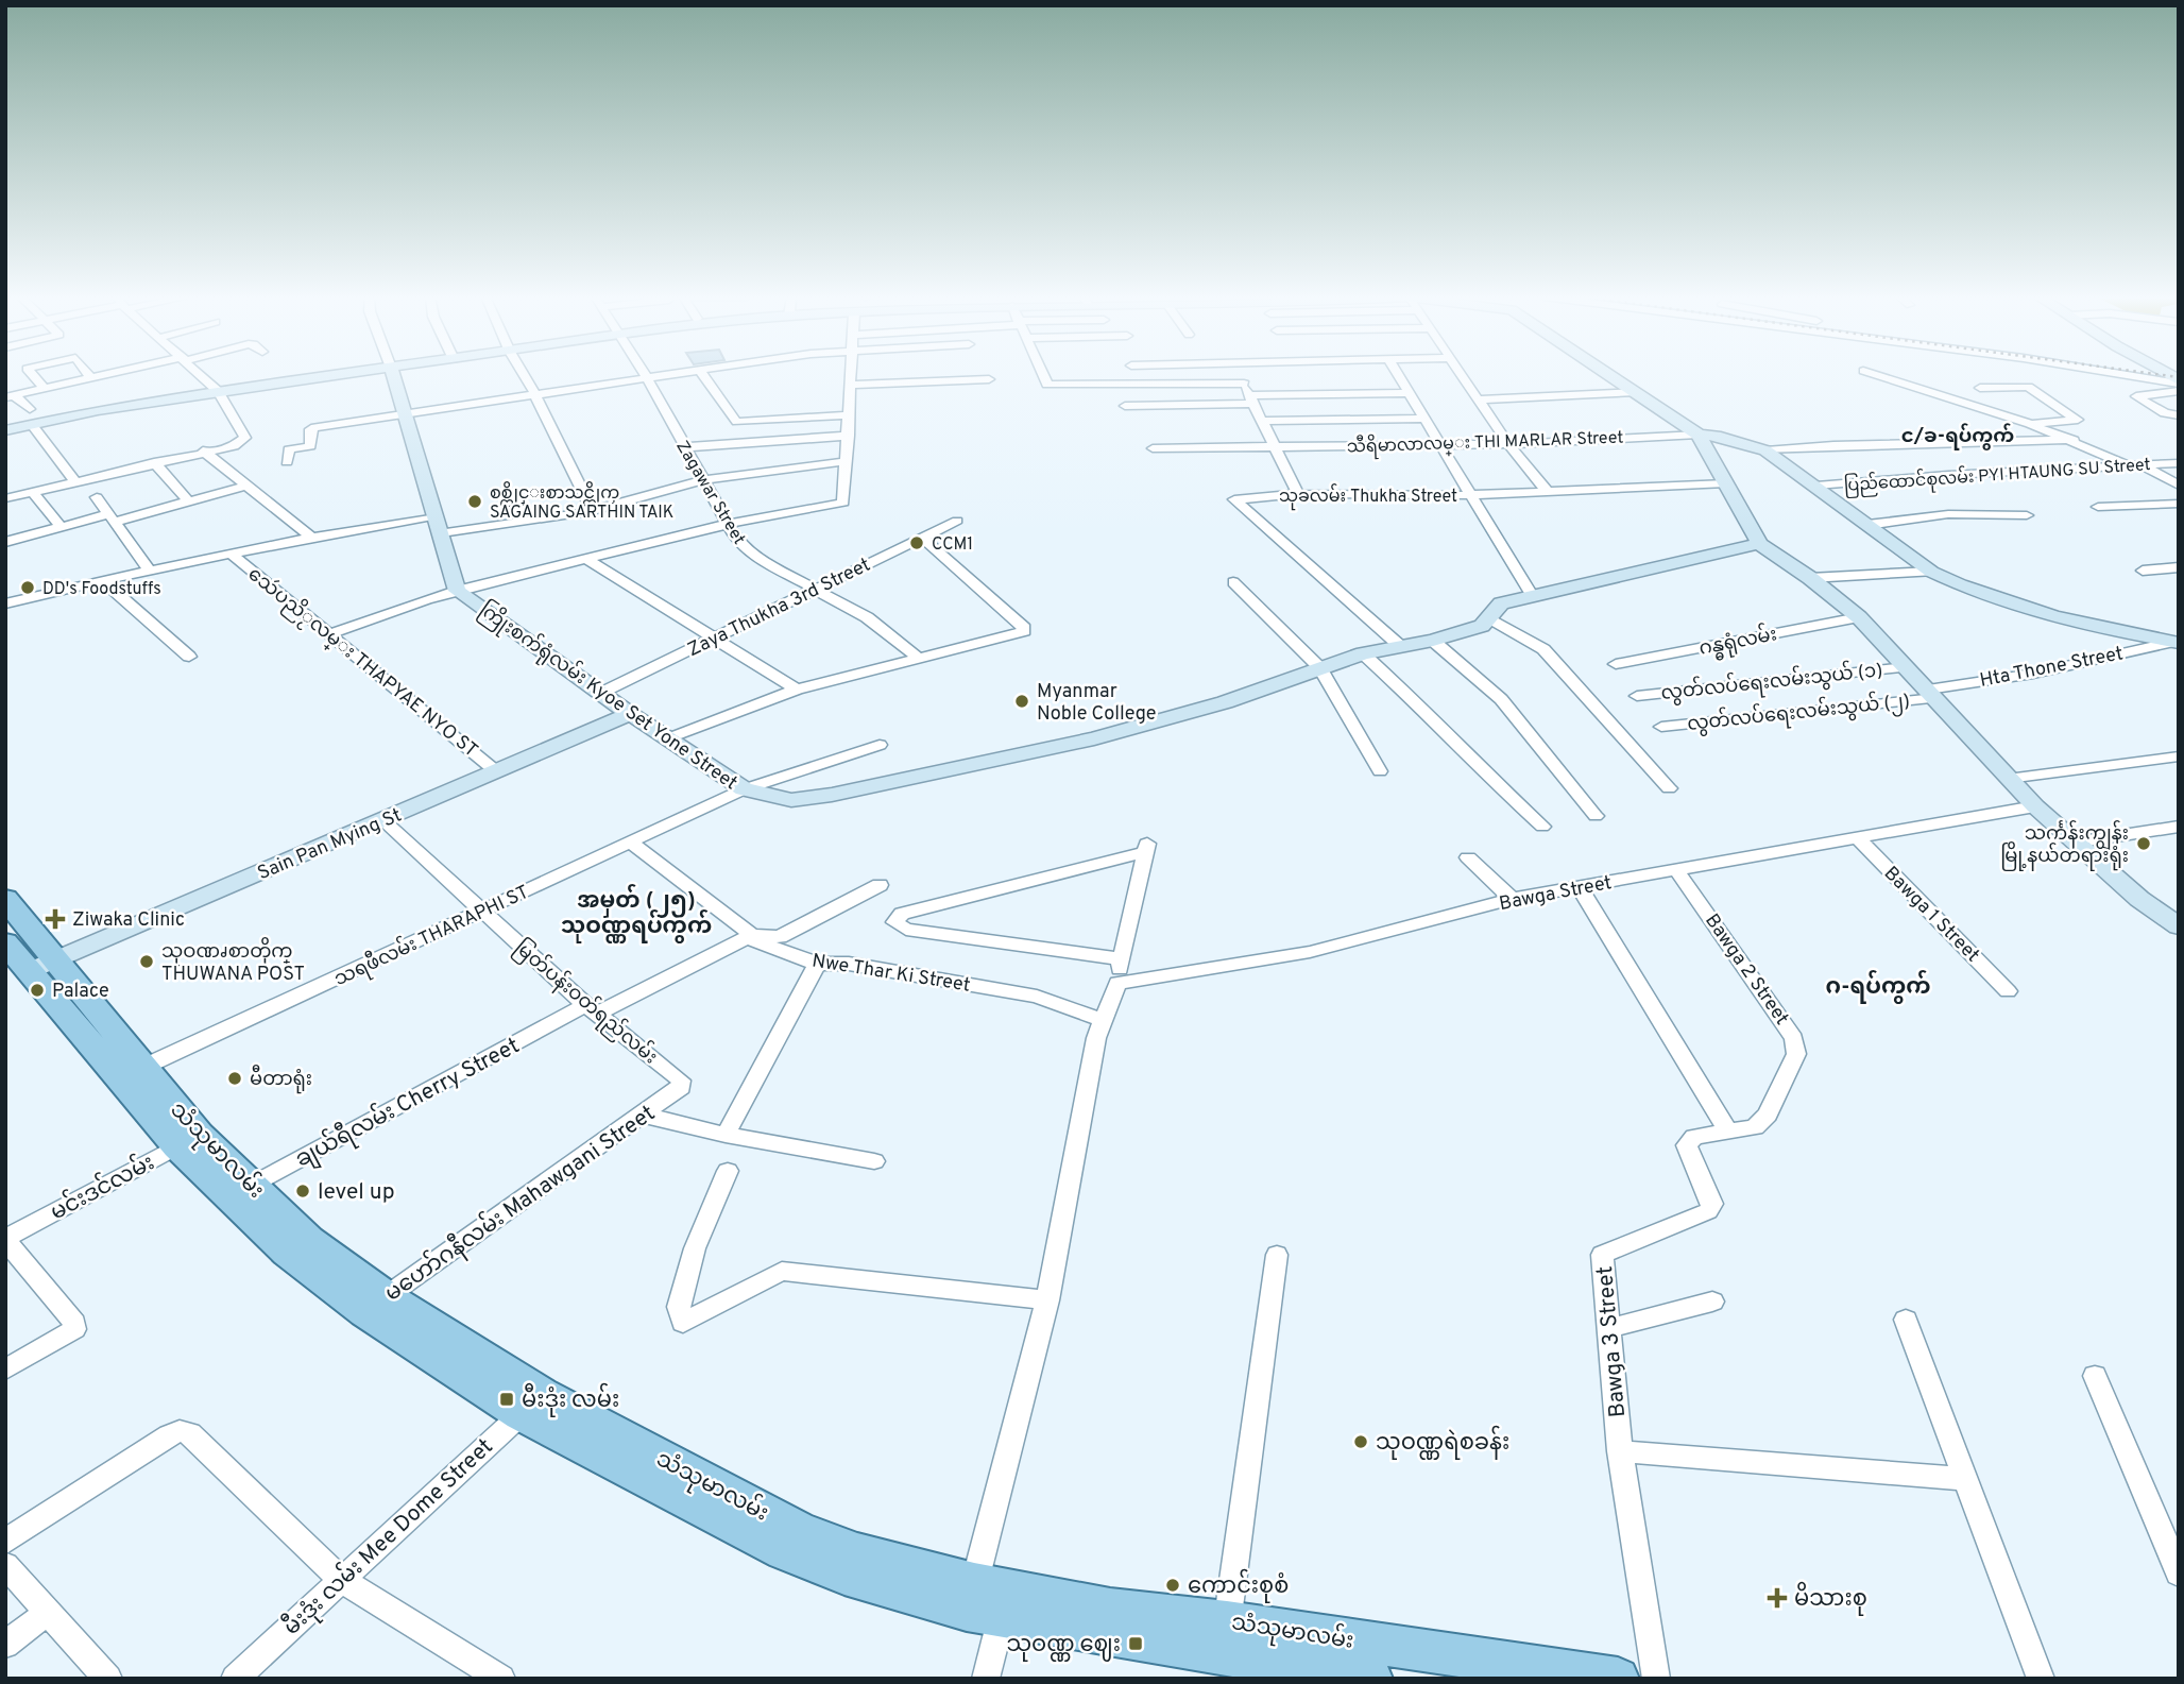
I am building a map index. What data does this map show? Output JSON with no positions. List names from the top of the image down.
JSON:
{
  "streets": {
    "main road": ["သံသုမာလမ်း"],
    "street": [
      "သီရိမာလာလမ္း THI MARLAR Street",
      "ပြည်ထောင်စုလမ်း PYI HTAUNG SU Street",
      "Zagawar Street",
      "သုခလမ်း Thukha Street",
      "Zaya Thukha 3rd Street",
      "ဂန္ဓရုံလမ်း",
      "သေဴပညိႂလမ္း THAPYAE NYO ST",
      "Hta Thone Street",
      "လွတ်လပ်ရေးလမ်းသွယ် (၁)",
      "ကြိုးစက်ရုံလမ်း Kyoe Set Yone Street",
      "လွတ်လပ်ရေးလမ်းသွယ် (၂)",
      "Sain Pan Mying St",
      "Bawga Street",
      "Bawga 1 Street",
      "သရဖီလမ်း THARAPHI ST",
      "Bawga 2 Street",
      "Nwe Thar Ki Street",
      "မြတ်ပန်းဝတ်ရည်လမ်း",
      "ချယ်ရီလမ်း Cherry Street",
      "မင်းဒင်လမ်း",
      "မဟော်ဂနီလမ်း Mahawgani Street",
      "Bawga 3 Street",
      "မီးဒုံး လမ်း Mee Dome Street"
    ]
  },
  "crossings": [
    ["Zagawar Street", "Zaya Thukha 3rd Street"],
    ["သုခလမ်း Thukha Street", "ကြိုးစက်ရုံလမ်း Kyoe Set Yone Street"],
    ["Zaya Thukha 3rd Street", "ကြိုးစက်ရုံလမ်း Kyoe Set Yone Street"],
    ["သေဴပညိႂလမ္း THAPYAE NYO ST", "Sain Pan Mying St"],
    ["Hta Thone Street", "လွတ်လပ်ရေးလမ်းသွယ် (၂)"],
    ["ကြိုးစက်ရုံလမ်း Kyoe Set Yone Street", "Sain Pan Mying St"],
    ["ကြိုးစက်ရုံလမ်း Kyoe Set Yone Street", "သရဖီလမ်း THARAPHI ST"],
    ["Sain Pan Mying St", "မြတ်ပန်းဝတ်ရည်လမ်း"],
    ["Sain Pan Mying St", "သံသုမာလမ်း"],
    ["Bawga Street", "Bawga 1 Street"],
    ["Bawga Street", "Bawga 2 Street"],
    ["သရဖီလမ်း THARAPHI ST", "Nwe Thar Ki Street"],
    ["သရဖီလမ်း THARAPHI ST", "မြတ်ပန်းဝတ်ရည်လမ်း"],
    ["သရဖီလမ်း THARAPHI ST", "သံသုမာလမ်း"],
    ["Bawga 2 Street", "Bawga 3 Street"],
    ["Nwe Thar Ki Street", "ချယ်ရီလမ်း Cherry Street"],
    ["မြတ်ပန်းဝတ်ရည်လမ်း", "ချယ်ရီလမ်း Cherry Street"],
    ["မြတ်ပန်းဝတ်ရည်လမ်း", "မဟော်ဂနီလမ်း Mahawgani Street"],
    ["ချယ်ရီလမ်း Cherry Street", "သံသုမာလမ်း"],
    ["သံသုမာလမ်း", "မင်းဒင်လမ်း"],
    ["သံသုမာလမ်း", "မဟော်ဂနီလမ်း Mahawgani Street"],
    ["သံသုမာလမ်း", "မီးဒုံး လမ်း Mee Dome Street"]
  ],
  "districts": ["င/ခ-ရပ်ကွက်", "အမှတ် (၂၅) သုဝဏ္ဏရပ်ကွက်", "ဂ-ရပ်ကွက်"],
  "places": {
    "other": [
      "စစ္ကိုင္းစာသင္တိုက္ SAGAING SARTHIN TAIK",
      "CCM1",
      "DD's Foodstuffs",
      "Myanmar Noble College",
      "သင်္ကန်းကျွန်း မြို့နယ်တရားရုံး",
      "သုဝဏၧစာတိုက္ THUWANA POST",
      "Palace",
      "မီတာရုံး",
      "level up",
      "သုဝဏ္ဏရဲစခန်း",
      "ကောင်းစုစံ"
    ],
    "health": ["Ziwaka Clinic", "မိသားစု"],
    "transit": ["မီးဒုံး လမ်း", "သုဝဏ္ဏ ဈေး"]
  }
}
